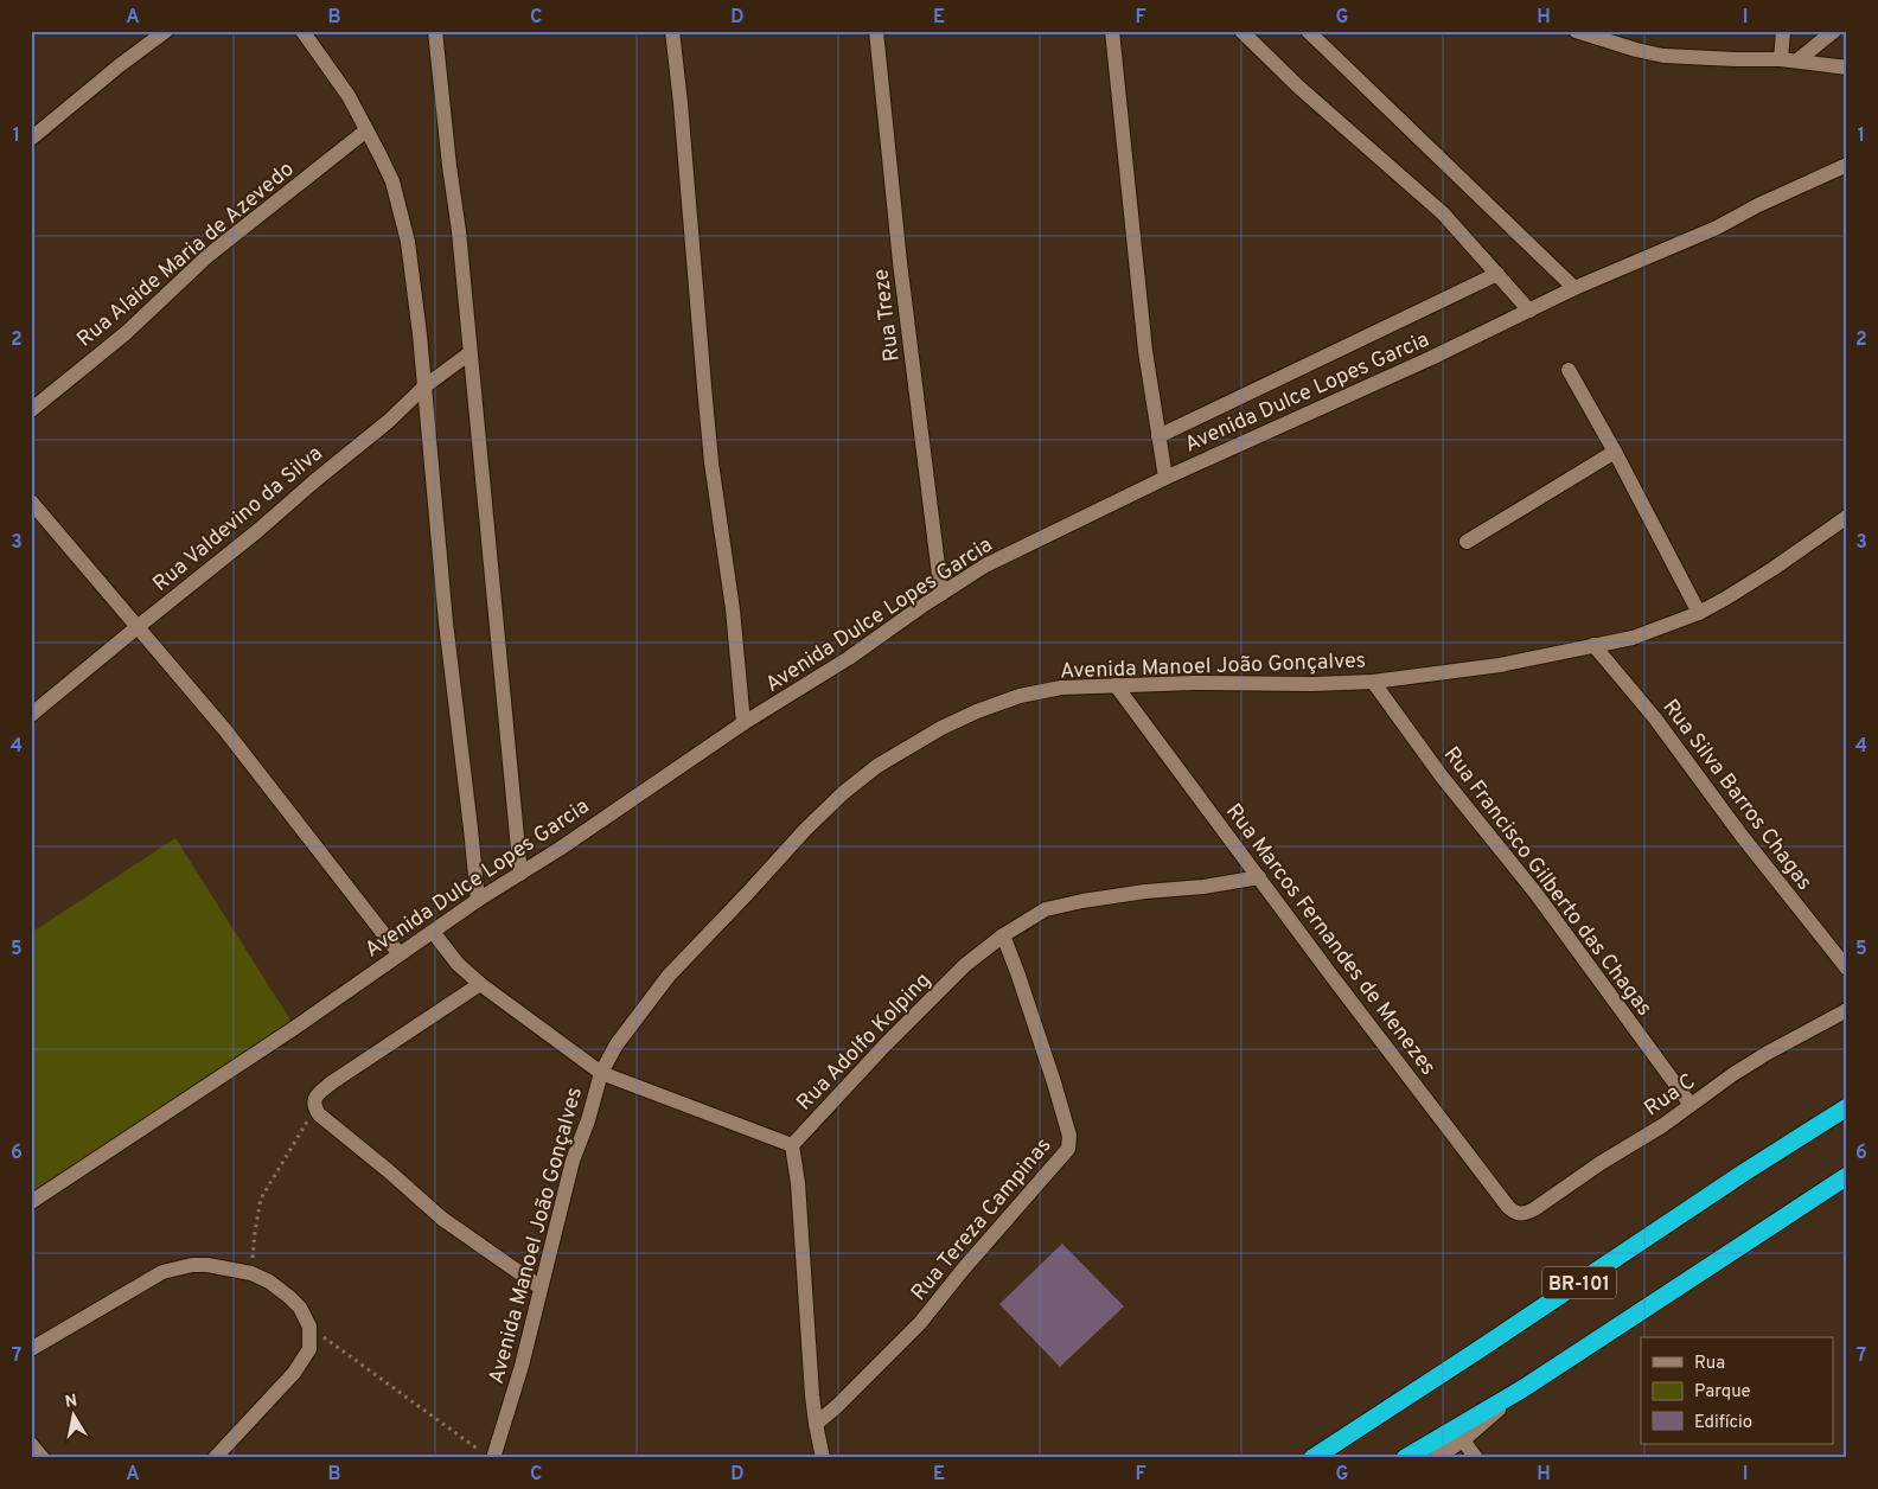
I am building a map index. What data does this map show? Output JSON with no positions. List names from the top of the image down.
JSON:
{
  "streets": {
    "highway": ["BR-101"],
    "street": [
      "Rua Alaide Maria de Azevedo",
      "Rua Treze",
      "Avenida Dulce Lopes Garcia",
      "Rua Valdevino da Silva",
      "Avenida Manoel João Gonçalves",
      "Rua Silva Barros Chagas",
      "Rua Francisco Gilberto das Chagas",
      "Rua Marcos Fernandes de Menezes",
      "Rua Adolfo Kolping",
      "Rua C",
      "Rua Tereza Campinas"
    ]
  },
  "crossings": [
    ["Rua Treze", "Avenida Dulce Lopes Garcia"],
    ["Avenida Manoel João Gonçalves", "Rua Silva Barros Chagas"],
    ["Avenida Manoel João Gonçalves", "Rua Francisco Gilberto das Chagas"],
    ["Avenida Manoel João Gonçalves", "Rua Marcos Fernandes de Menezes"],
    ["Rua Francisco Gilberto das Chagas", "Rua C"],
    ["Rua Marcos Fernandes de Menezes", "Rua Adolfo Kolping"],
    ["Rua Marcos Fernandes de Menezes", "Rua C"],
    ["Rua Adolfo Kolping", "Rua Tereza Campinas"]
  ],
  "legend": ["Rua", "Parque", "Edifício"],
  "north": "top",
  "grid": {
    "columns": [
      "A",
      "B",
      "C",
      "D",
      "E",
      "F",
      "G",
      "H",
      "I"
    ],
    "rows": [
      "1",
      "2",
      "3",
      "4",
      "5",
      "6",
      "7"
    ]
  }
}
